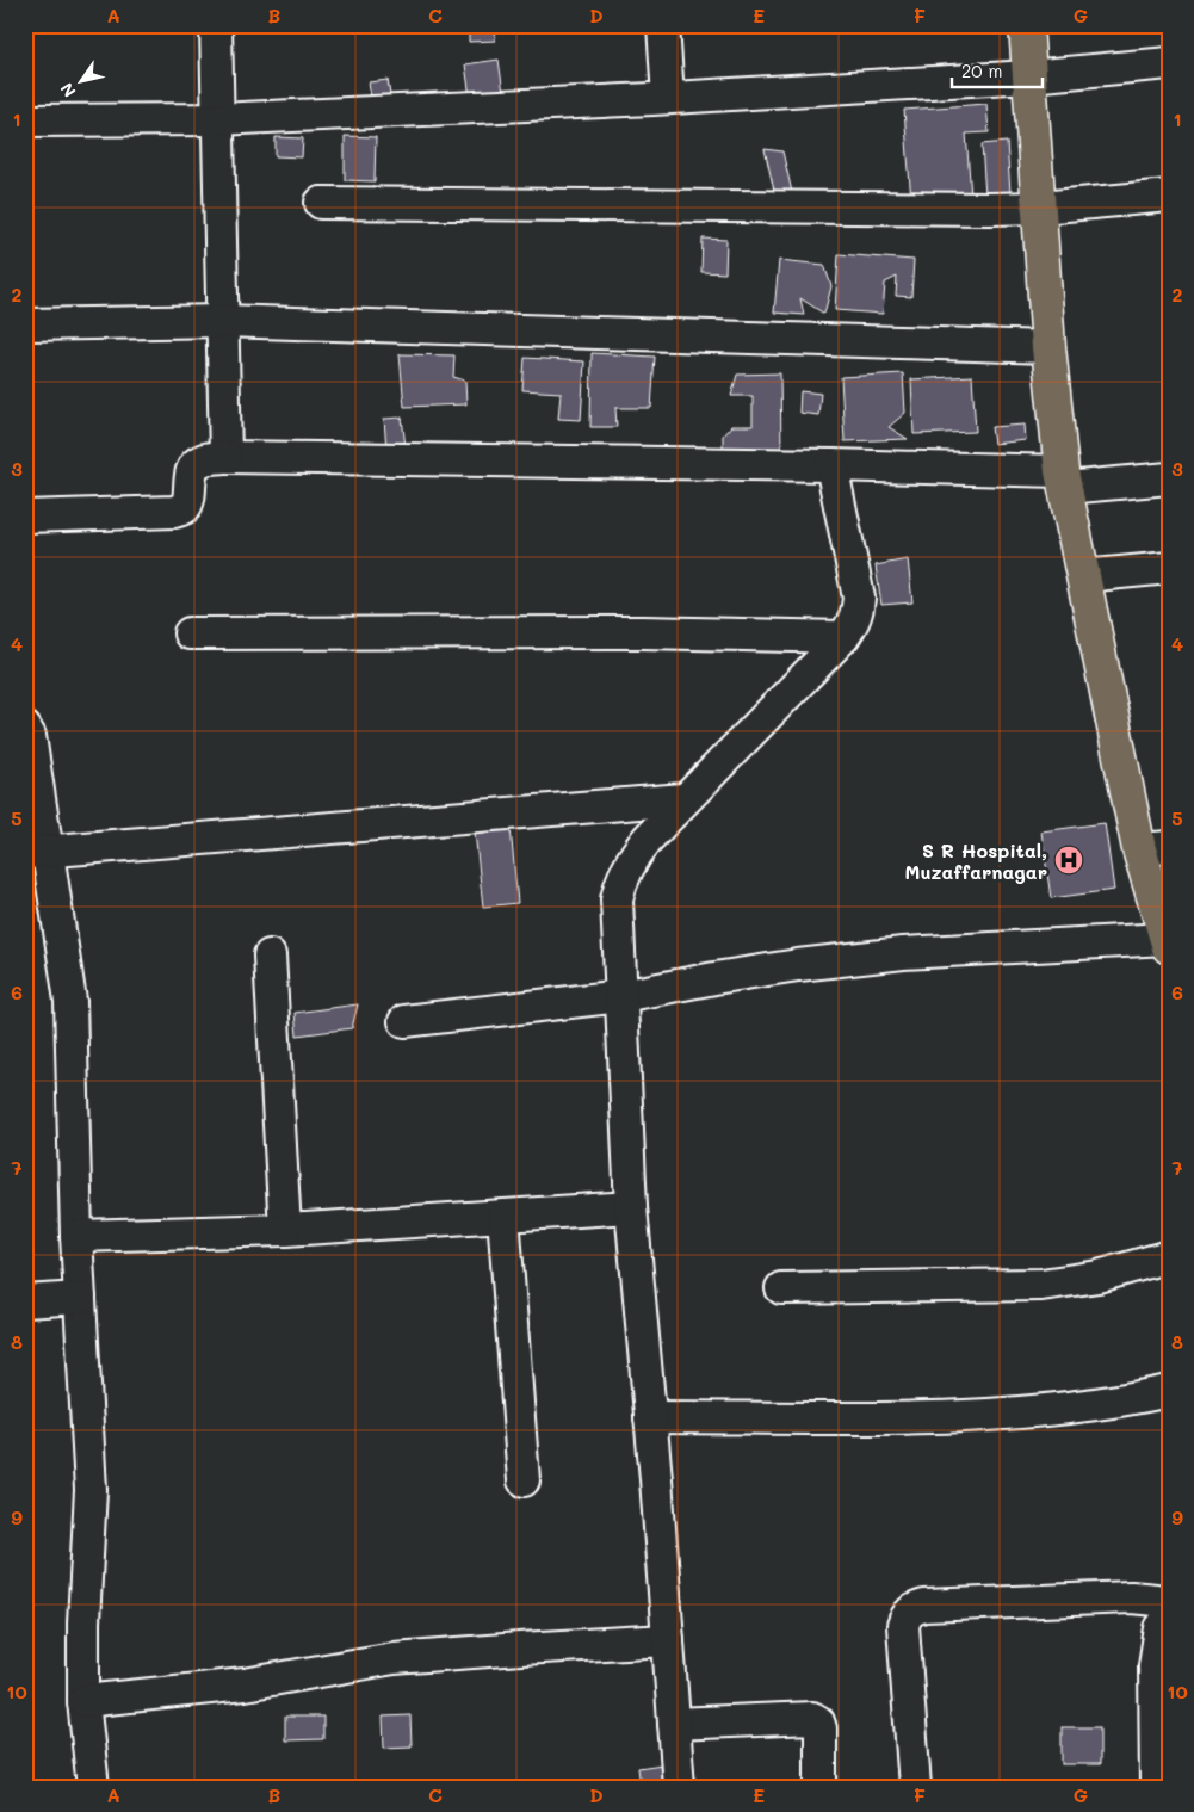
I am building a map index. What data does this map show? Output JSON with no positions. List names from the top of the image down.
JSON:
{
  "places": {
    "hospital": ["S R Hospital, Muzaffarnagar"]
  },
  "scale_bar": "20 m",
  "north": "bottom left",
  "grid": {
    "columns": [
      "A",
      "B",
      "C",
      "D",
      "E",
      "F",
      "G"
    ],
    "rows": [
      "1",
      "2",
      "3",
      "4",
      "5",
      "6",
      "7",
      "8",
      "9",
      "10"
    ]
  }
}
